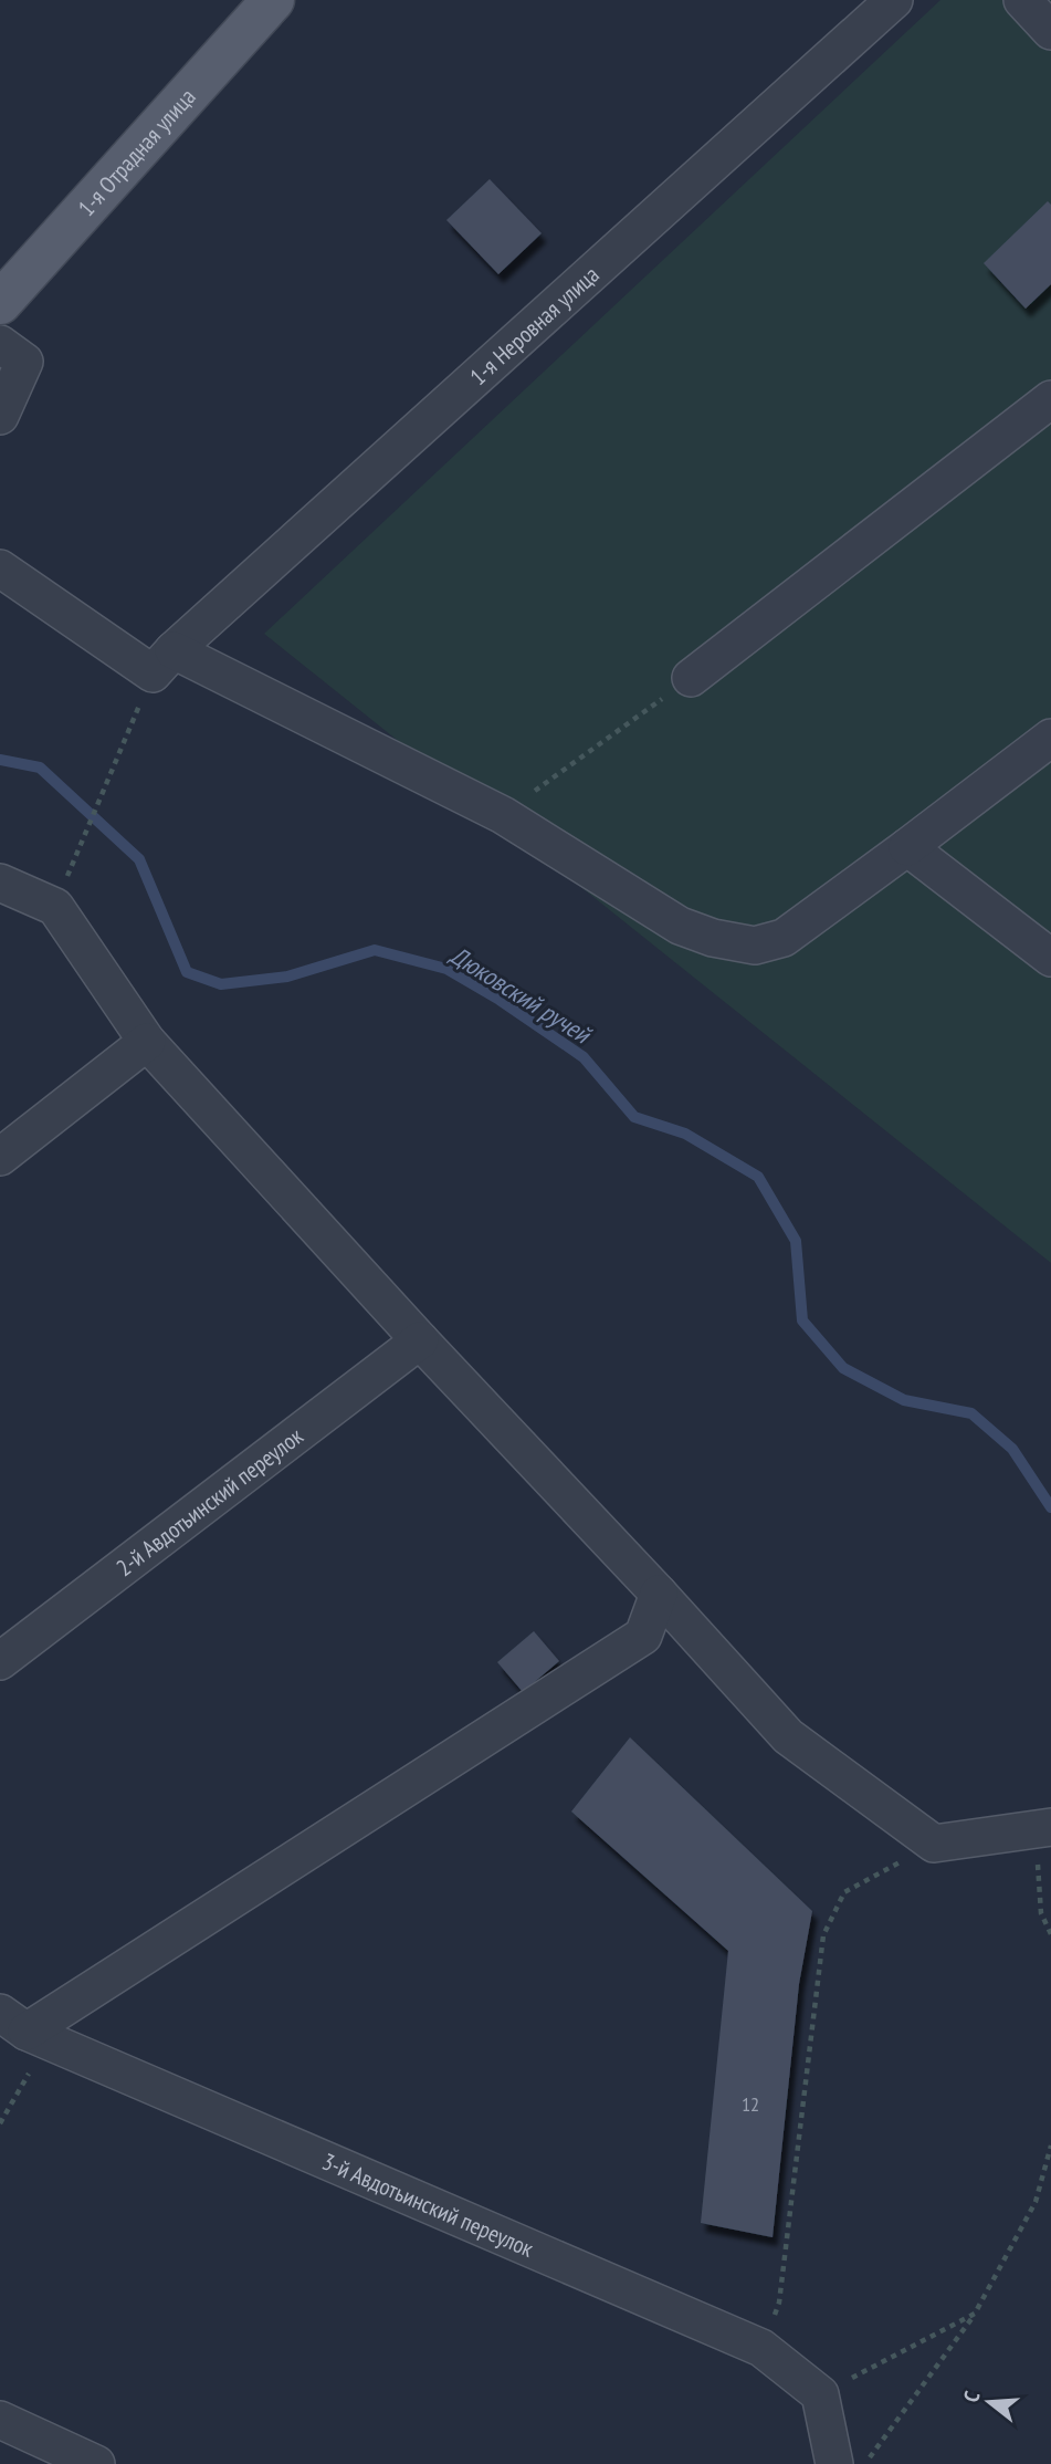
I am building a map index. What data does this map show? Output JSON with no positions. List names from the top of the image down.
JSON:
{
  "streets": {
    "main road": ["1-я Отрадная улица"],
    "street": ["1-я Неровная улица", "2-й Авдотьинский переулок", "3-й Авдотьинский переулок"]
  },
  "water": ["Дюковский ручей"],
  "house_numbers": ["12"],
  "north": "left"
}
